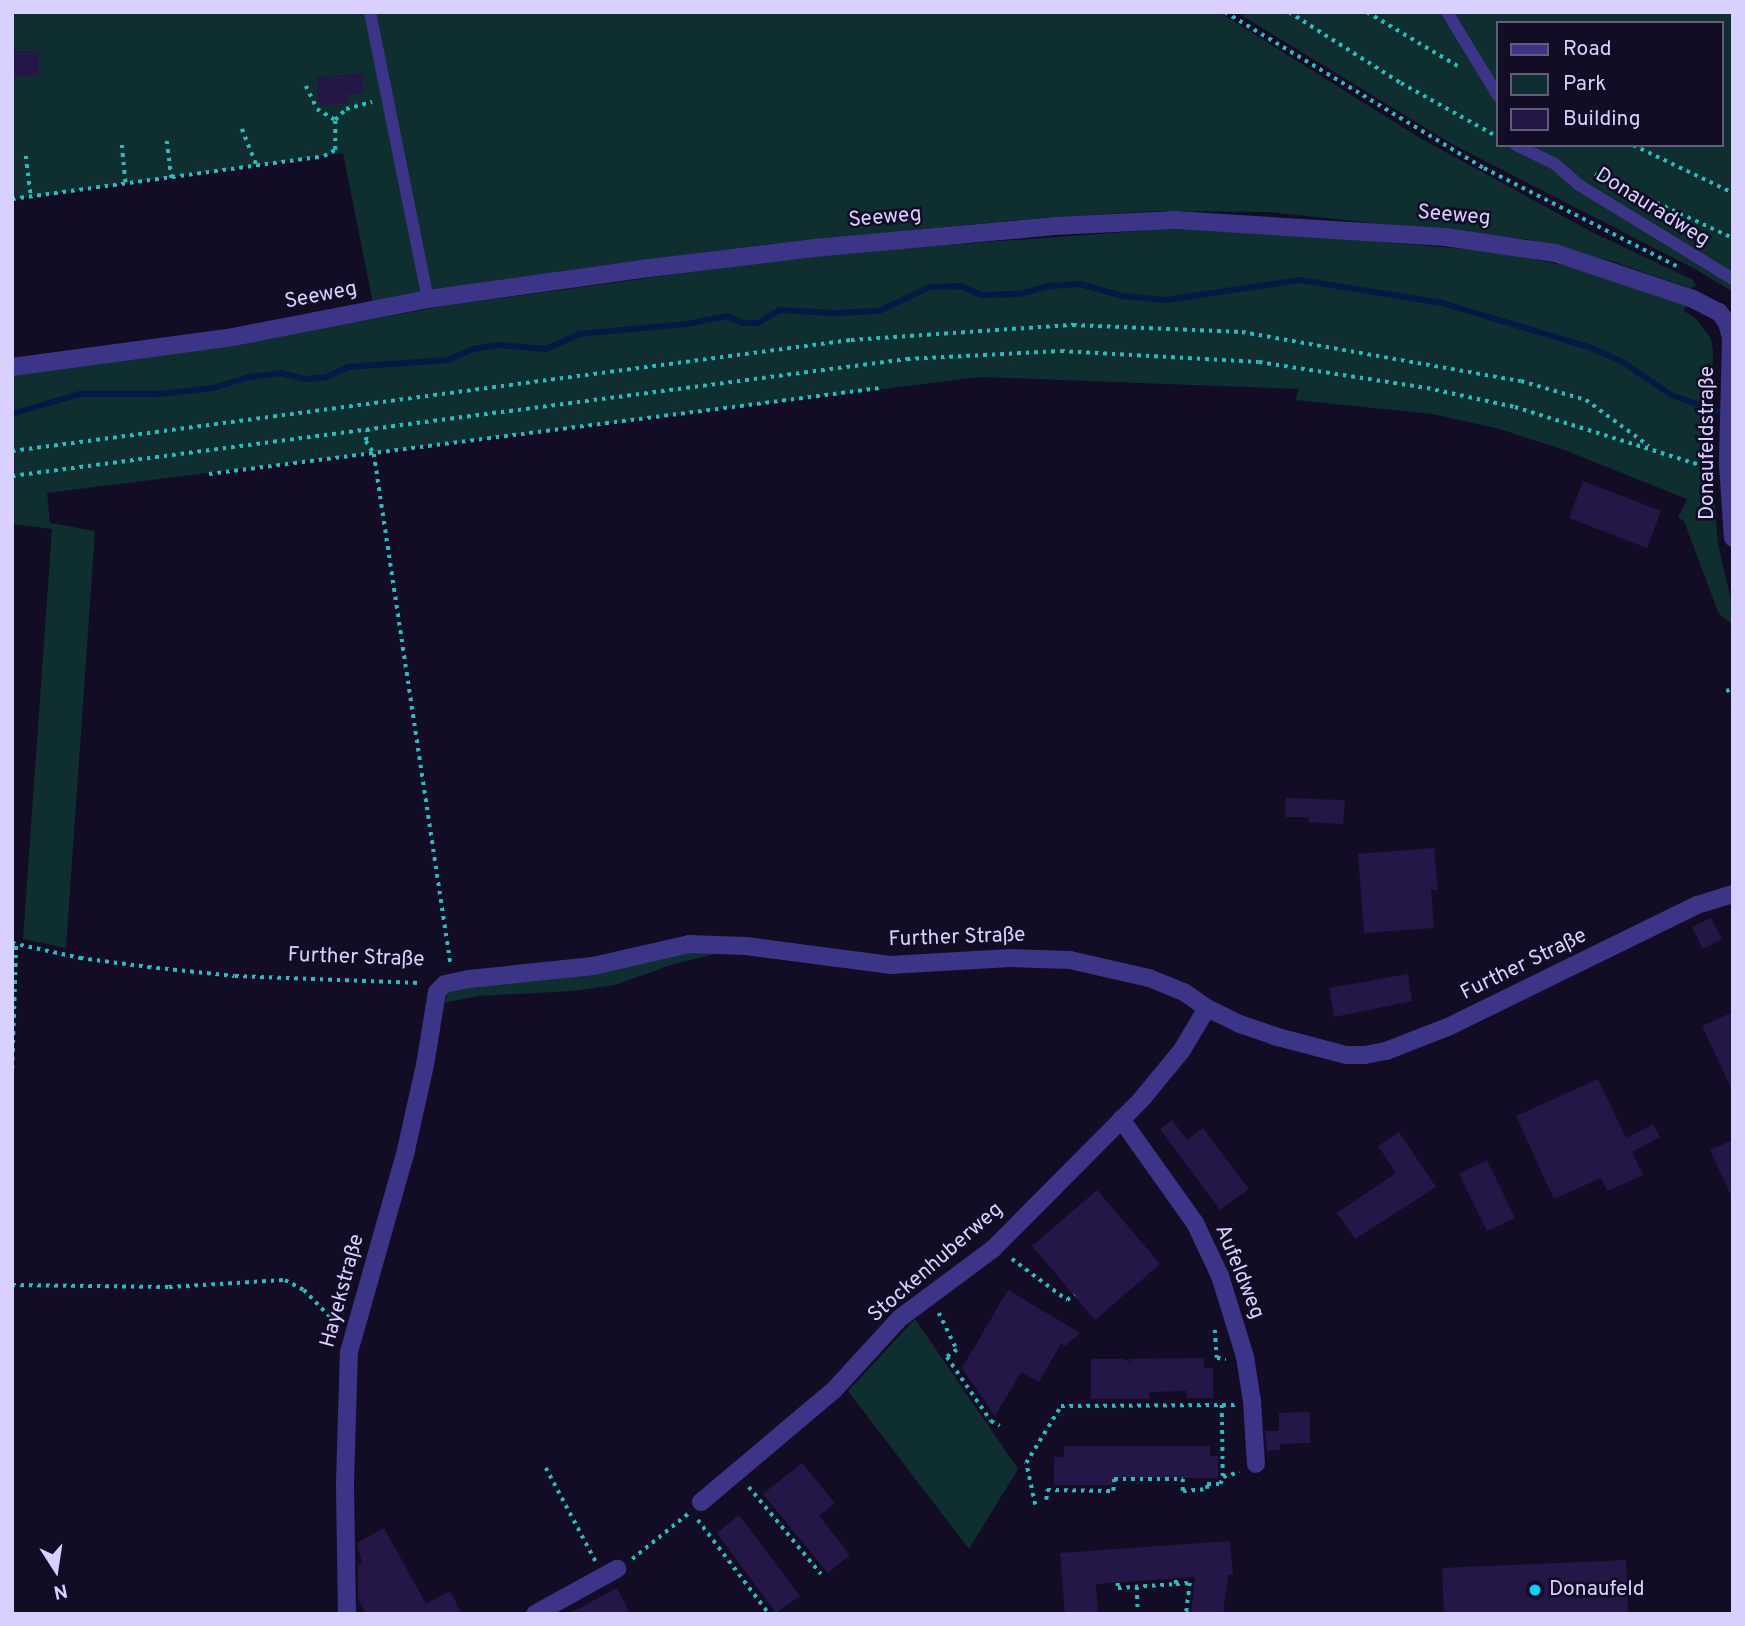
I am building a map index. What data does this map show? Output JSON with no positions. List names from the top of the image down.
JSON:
{
  "streets": {
    "street": [
      "Seeweg",
      "Donaufeldstraße",
      "Further Straße",
      "Stockenhuberweg",
      "Aufeldweg",
      "Hayekstraße"
    ],
    "lane": ["Donauradweg"]
  },
  "crossings": [
    ["Seeweg", "Donaufeldstraße"],
    ["Further Straße", "Stockenhuberweg"],
    ["Further Straße", "Hayekstraße"],
    ["Stockenhuberweg", "Aufeldweg"]
  ],
  "places": ["Donaufeld"],
  "legend": ["Road", "Park", "Building"],
  "north": "bottom"
}
